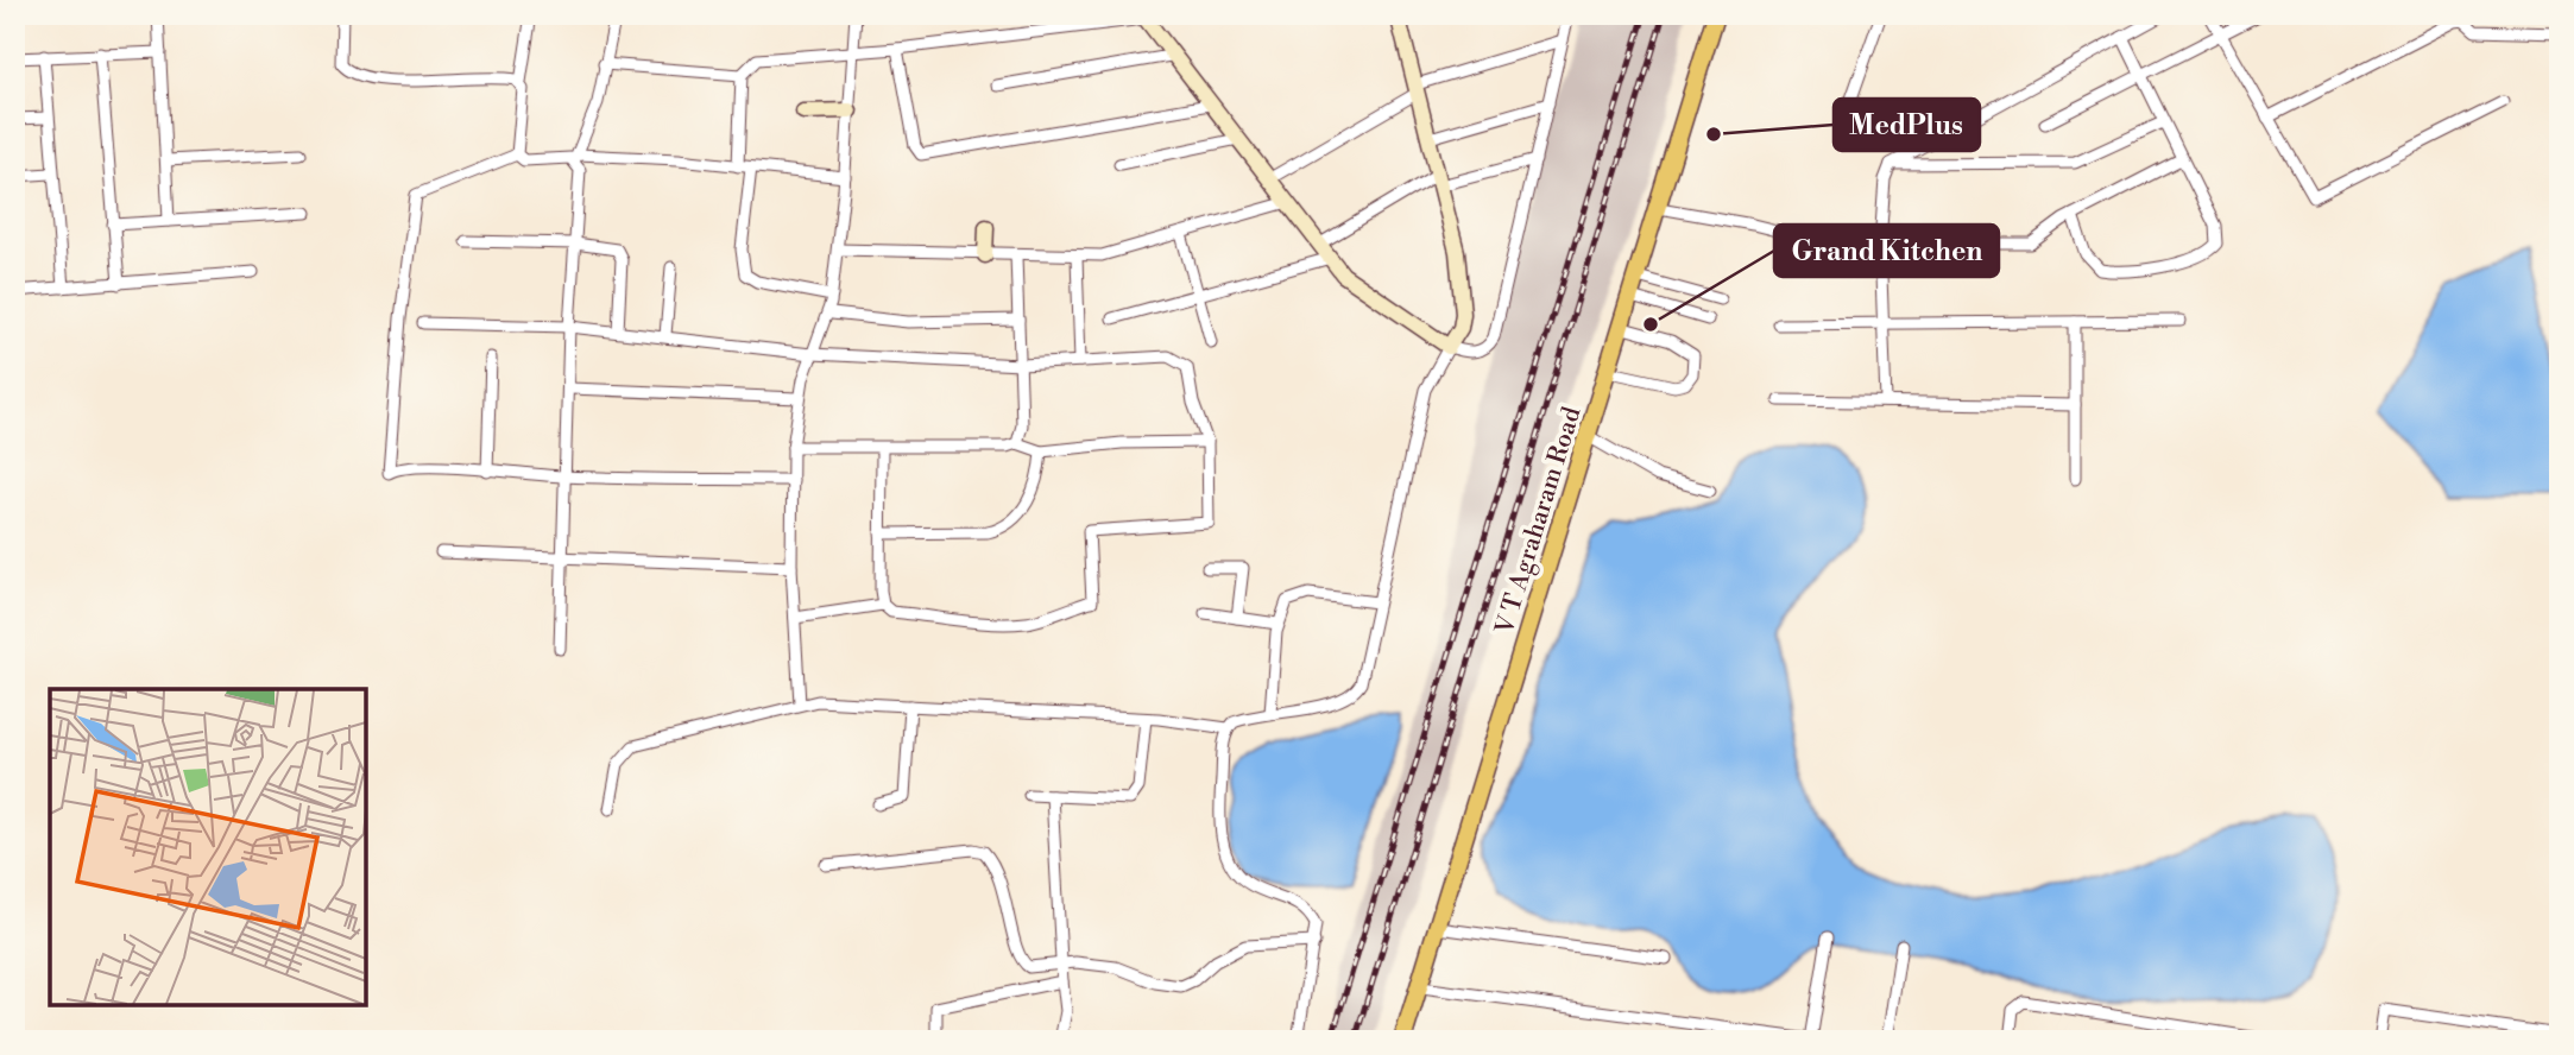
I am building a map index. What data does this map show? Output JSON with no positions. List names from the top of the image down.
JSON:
{
  "streets": {
    "main road": ["V T Agraharam Road"]
  },
  "places": ["MedPlus", "Grand Kitchen"]
}
